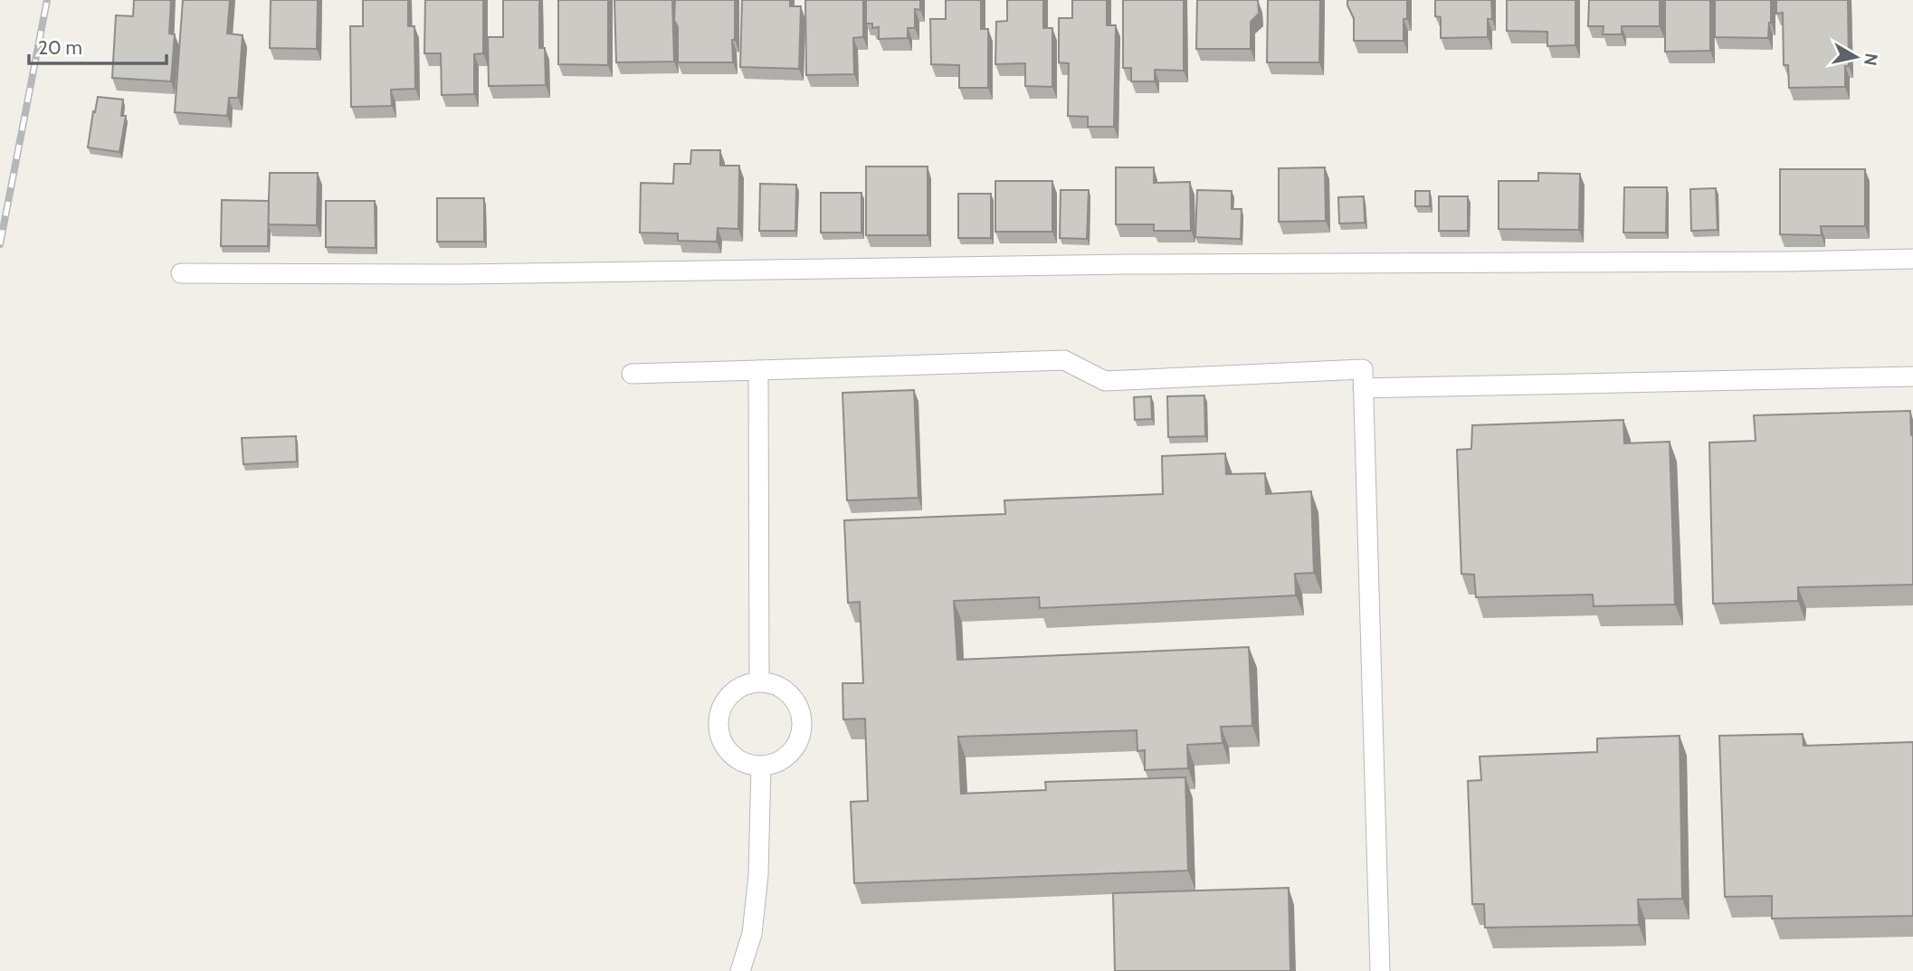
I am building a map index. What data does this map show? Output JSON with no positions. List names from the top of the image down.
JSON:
{
  "scale_bar": "20 m",
  "north": "right"
}
